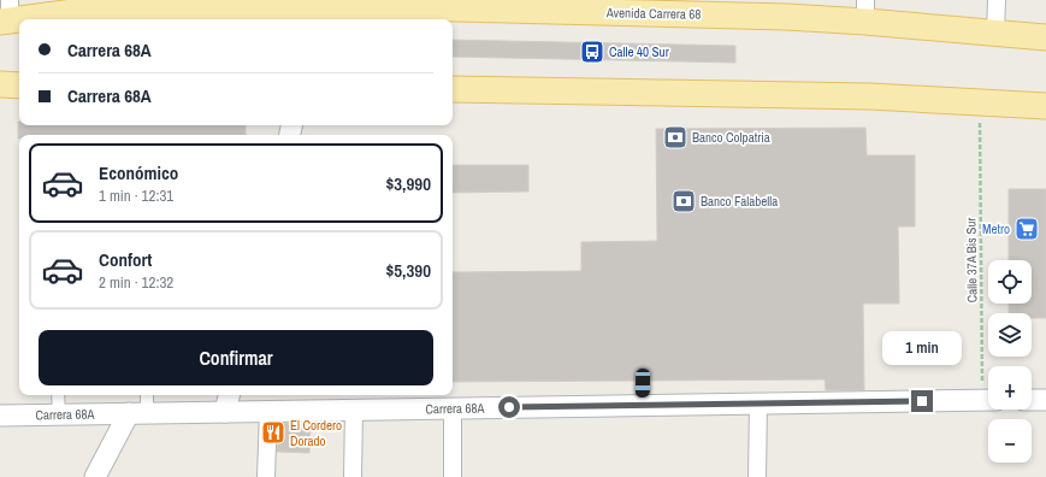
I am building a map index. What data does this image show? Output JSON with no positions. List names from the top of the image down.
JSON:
{
  "streets": {
    "main road": ["Avenida Carrera 68"],
    "street": ["Carrera 68A"],
    "path": ["Calle 37A Bis Sur"]
  },
  "places": {
    "bus stop": ["Calle 40 Sur"],
    "bank": ["Banco Colpatria", "Banco Falabella"],
    "supermarket": ["Metro"],
    "restaurant": ["El Cordero Dorado"]
  },
  "page": {
    "banner": ["Carrera 68A", "Carrera 68A"],
    "list": [
      {
        "name": "Económico",
        "note": "1 min · 12:31",
        "value": "$3,990"
      },
      {
        "name": "Confort",
        "note": "2 min · 12:32",
        "value": "$5,390"
      }
    ],
    "map_buttons": ["+", "−"],
    "buttons": "Confirmar",
    "bubble": "1 min"
  }
}
